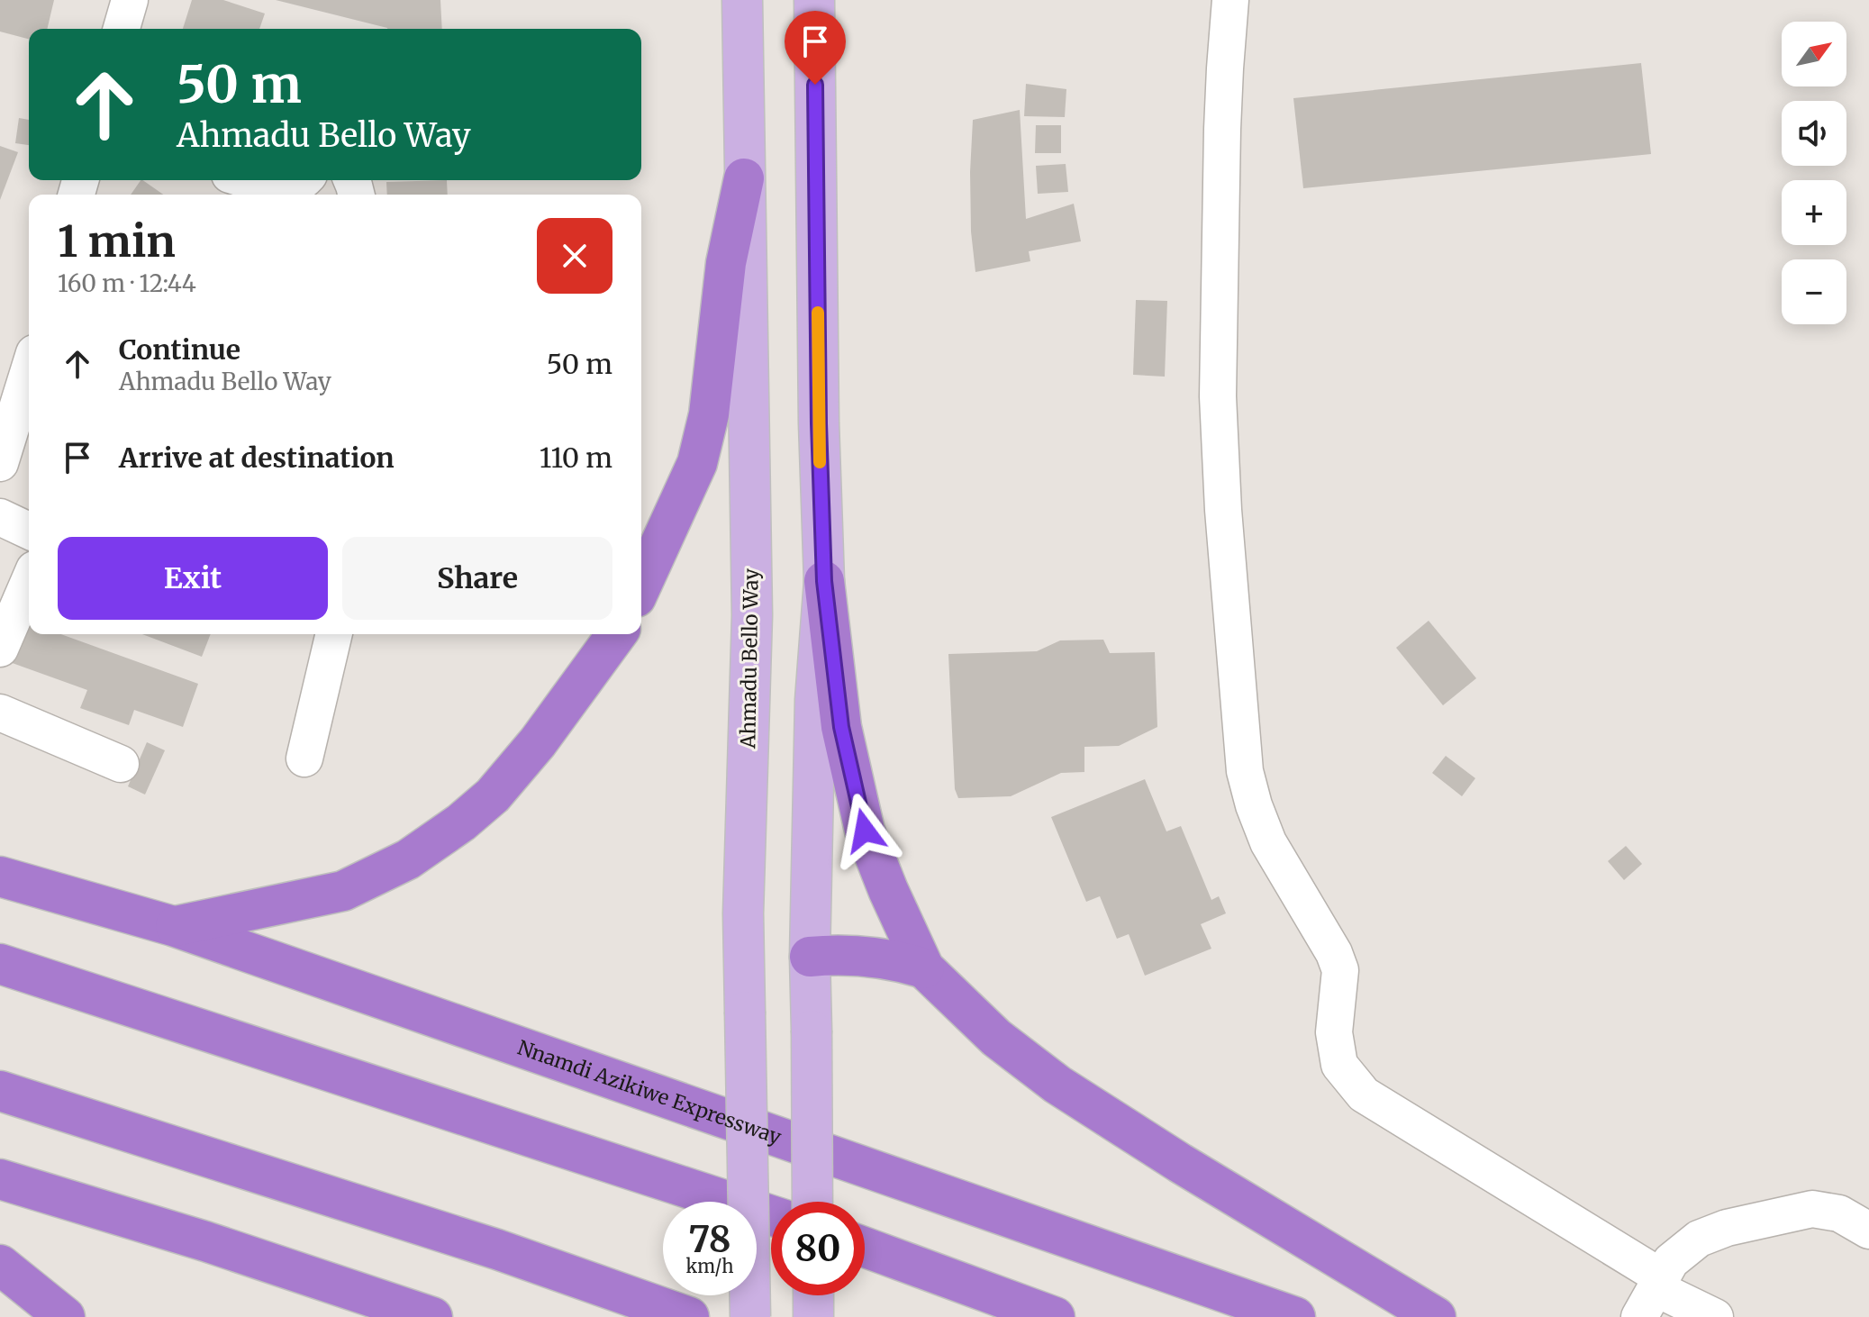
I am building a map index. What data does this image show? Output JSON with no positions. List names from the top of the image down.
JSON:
{
  "streets": {
    "highway": ["Nnamdi Azikiwe Expressway"],
    "main road": ["Ahmadu Bello Way"]
  },
  "north": "top right",
  "page": {
    "map_buttons": ["+", "−"],
    "turn": ["50 m", "Ahmadu Bello Way"],
    "heading": ["1 min", "160 m · 12:44"],
    "list": [
      {
        "name": "Continue",
        "note": "Ahmadu Bello Way",
        "value": "50 m"
      },
      {
        "name": "Arrive at destination",
        "value": "110 m"
      }
    ],
    "buttons": ["Exit", "Share"],
    "speed": "78 km/h",
    "limit": "80"
  }
}
